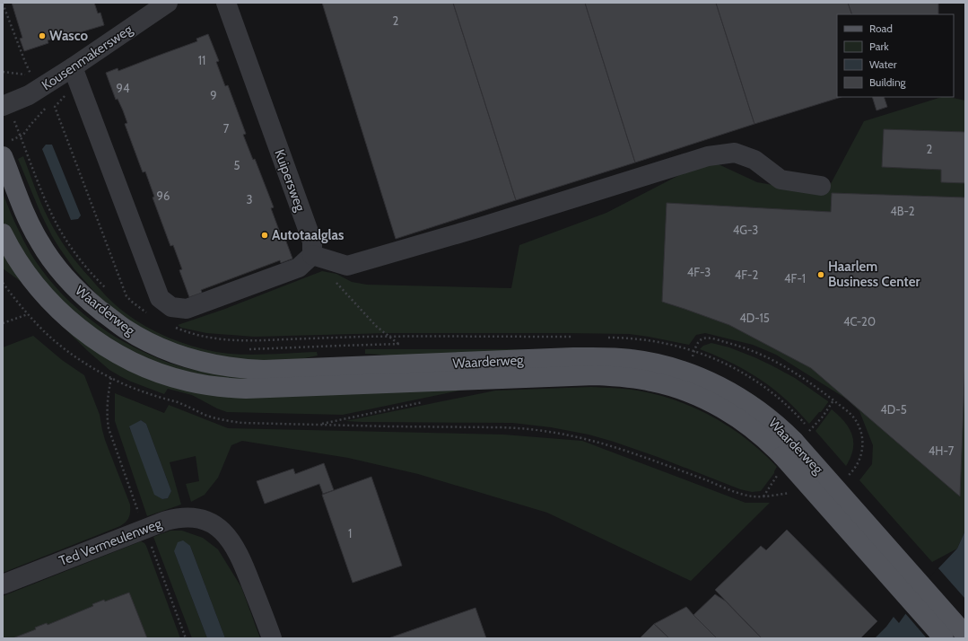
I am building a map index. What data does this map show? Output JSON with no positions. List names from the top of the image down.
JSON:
{
  "streets": {
    "main road": ["Waarderweg"],
    "street": ["Kousenmakersweg", "Kuipersweg", "Ted Vermeulenweg"]
  },
  "crossings": [
    ["Kousenmakersweg", "Waarderweg"]
  ],
  "places": ["Wasco", "Autotaalglas", "Haarlem Business Center"],
  "house_numbers": [
    "2",
    "11",
    "94",
    "9",
    "7",
    "2",
    "5",
    "96",
    "3",
    "4B-2",
    "4G-3",
    "4F-3",
    "4F-2",
    "4F-1",
    "4D-15",
    "4C-20",
    "4D-5",
    "4H-7",
    "1"
  ],
  "legend": [
    "Road",
    "Park",
    "Water",
    "Building"
  ]
}
